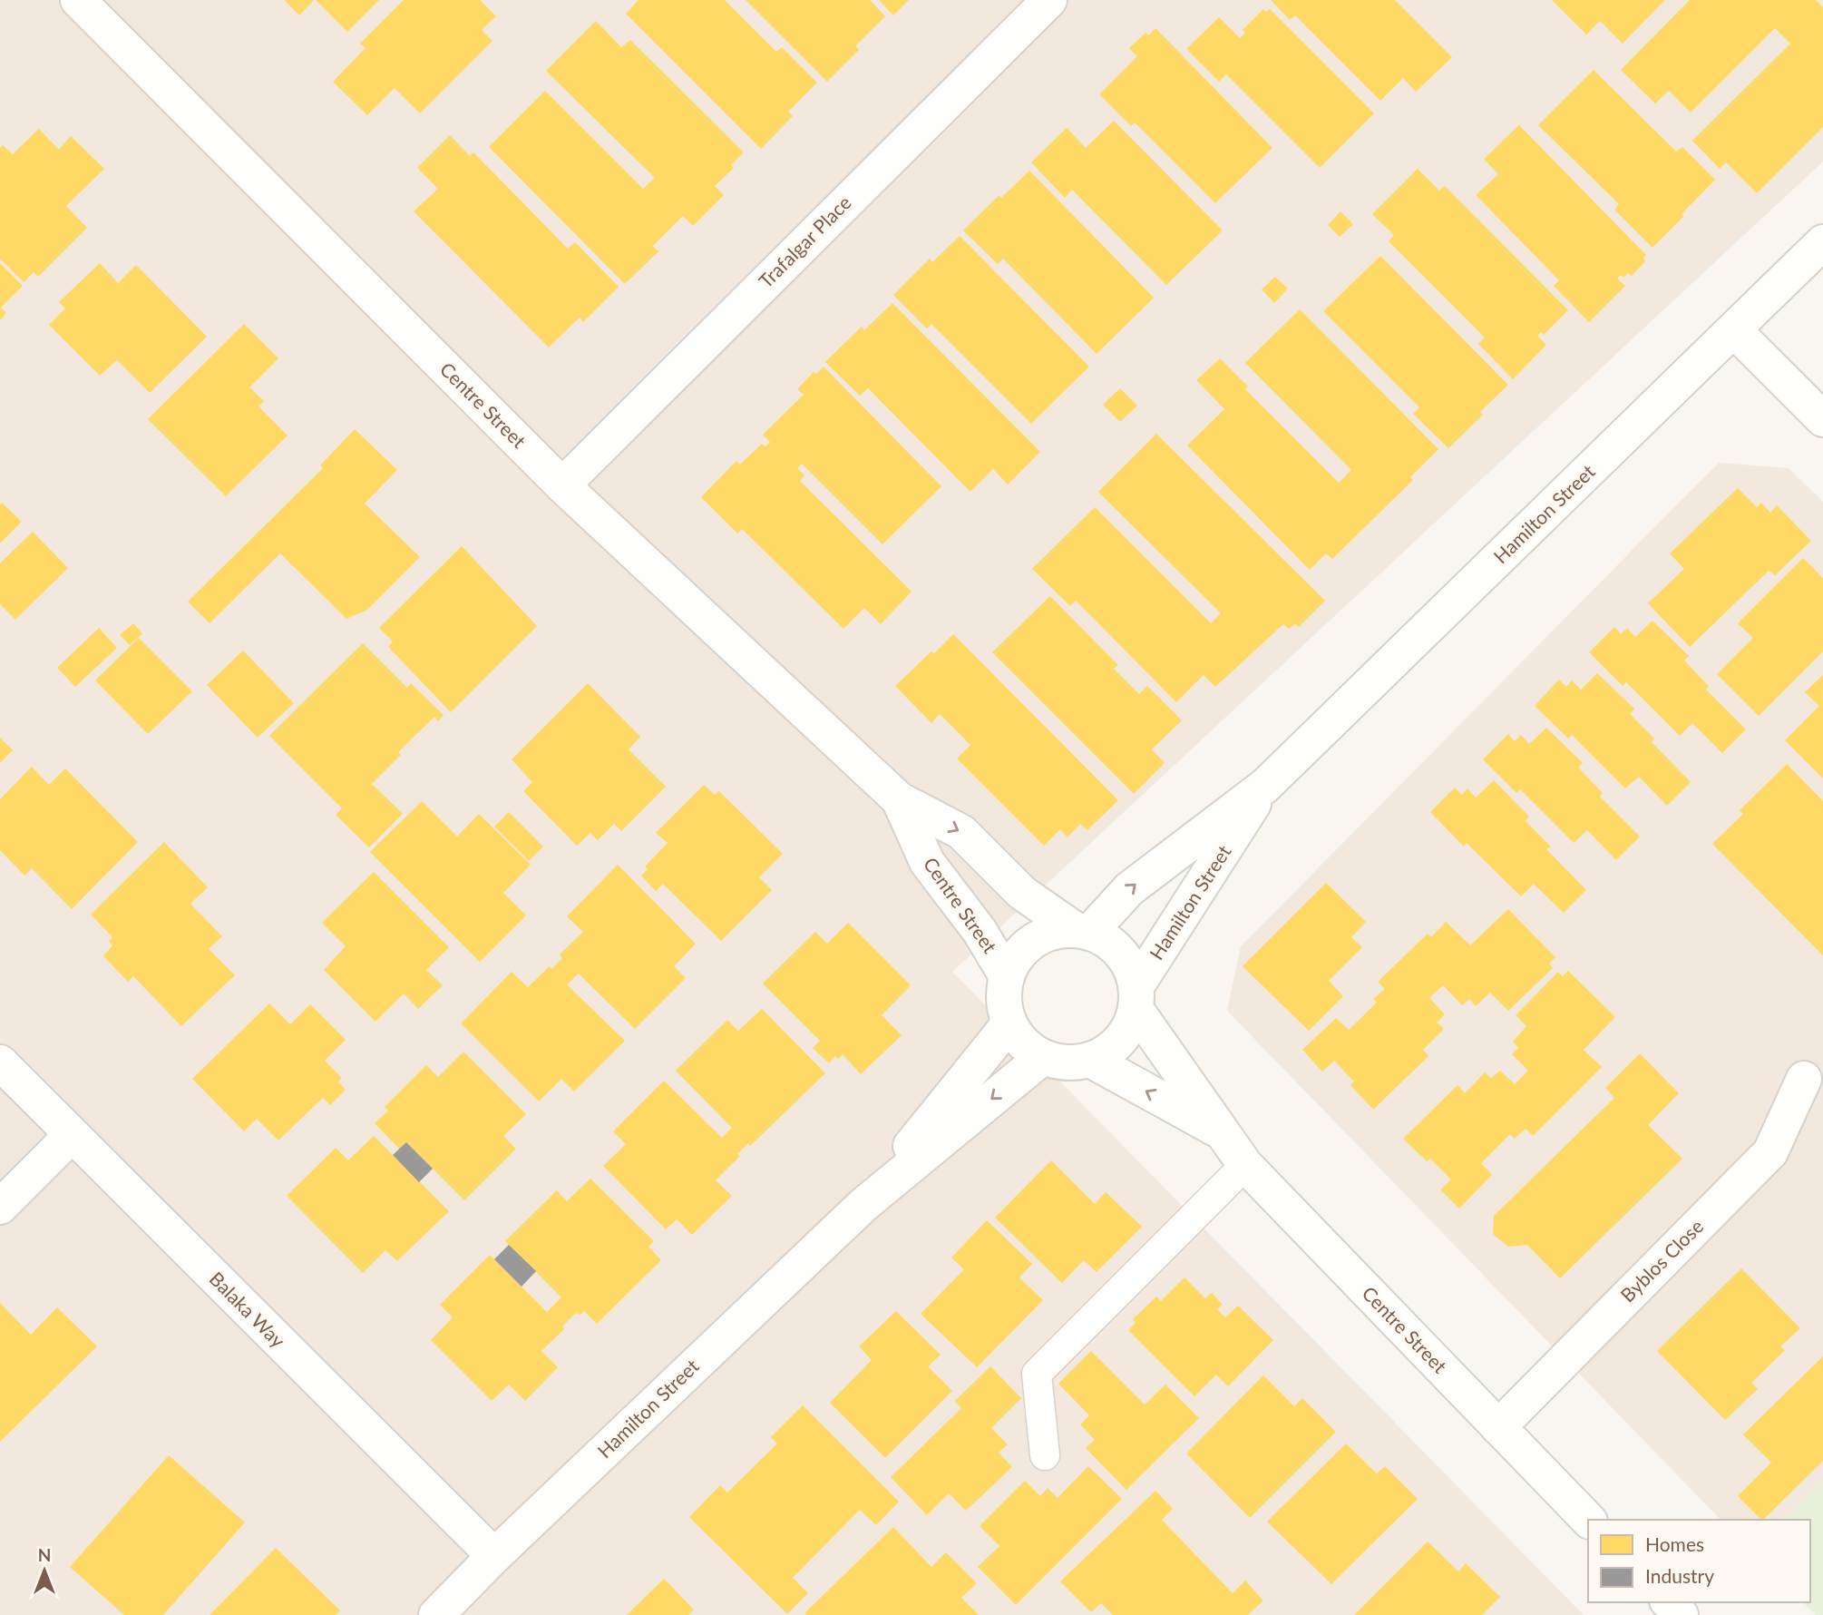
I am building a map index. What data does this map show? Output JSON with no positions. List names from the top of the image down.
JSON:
{
  "streets": {
    "street": [
      "Trafalgar Place",
      "Centre Street",
      "Hamilton Street",
      "Byblos Close",
      "Balaka Way"
    ]
  },
  "crossings": [
    ["Trafalgar Place", "Centre Street"],
    ["Centre Street", "Hamilton Street"],
    ["Centre Street", "Byblos Close"],
    ["Hamilton Street", "Balaka Way"]
  ],
  "legend": ["Homes", "Industry"],
  "north": "top"
}
